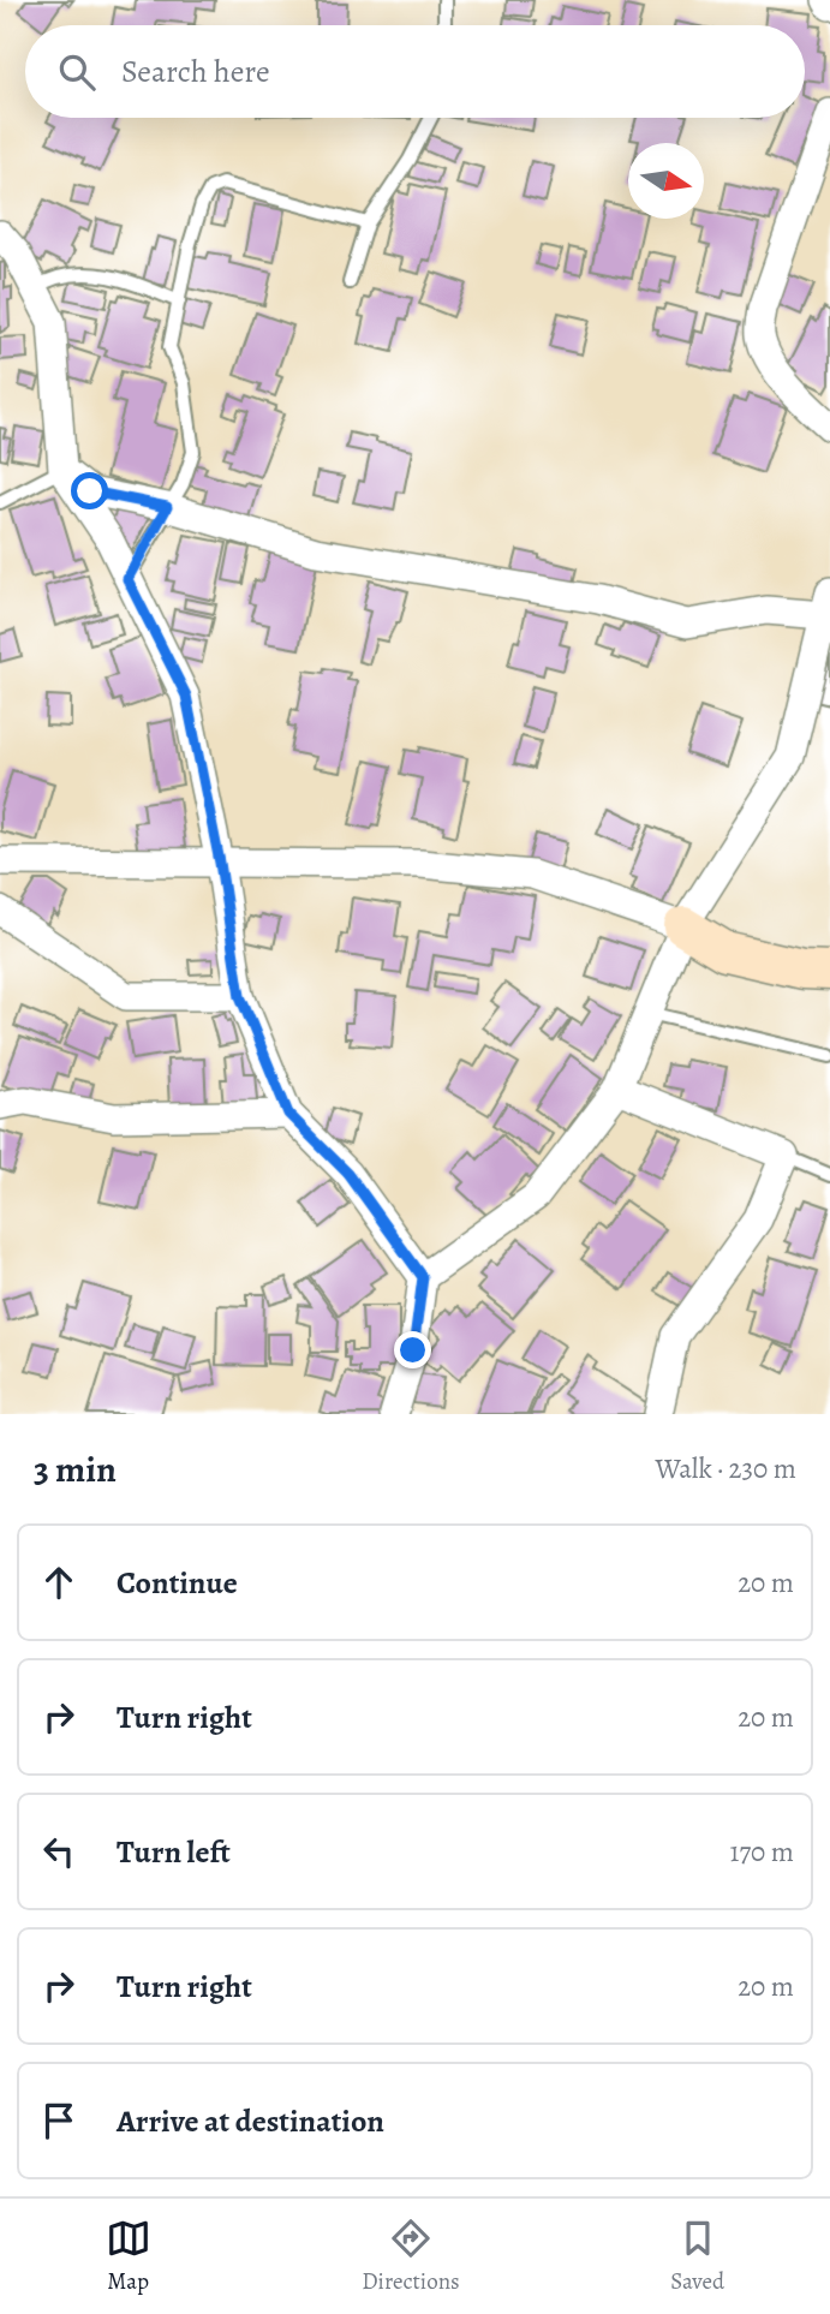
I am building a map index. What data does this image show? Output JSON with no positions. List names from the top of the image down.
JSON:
{
  "north": "right",
  "page": {
    "search": "Search here",
    "heading": ["3 min", "Walk · 230 m"],
    "list": [
      ["Continue", "20 m"],
      ["Turn right", "20 m"],
      ["Turn left", "170 m"],
      ["Turn right", "20 m"],
      "Arrive at destination"
    ],
    "nav": ["Map", "Directions", "Saved"]
  }
}
